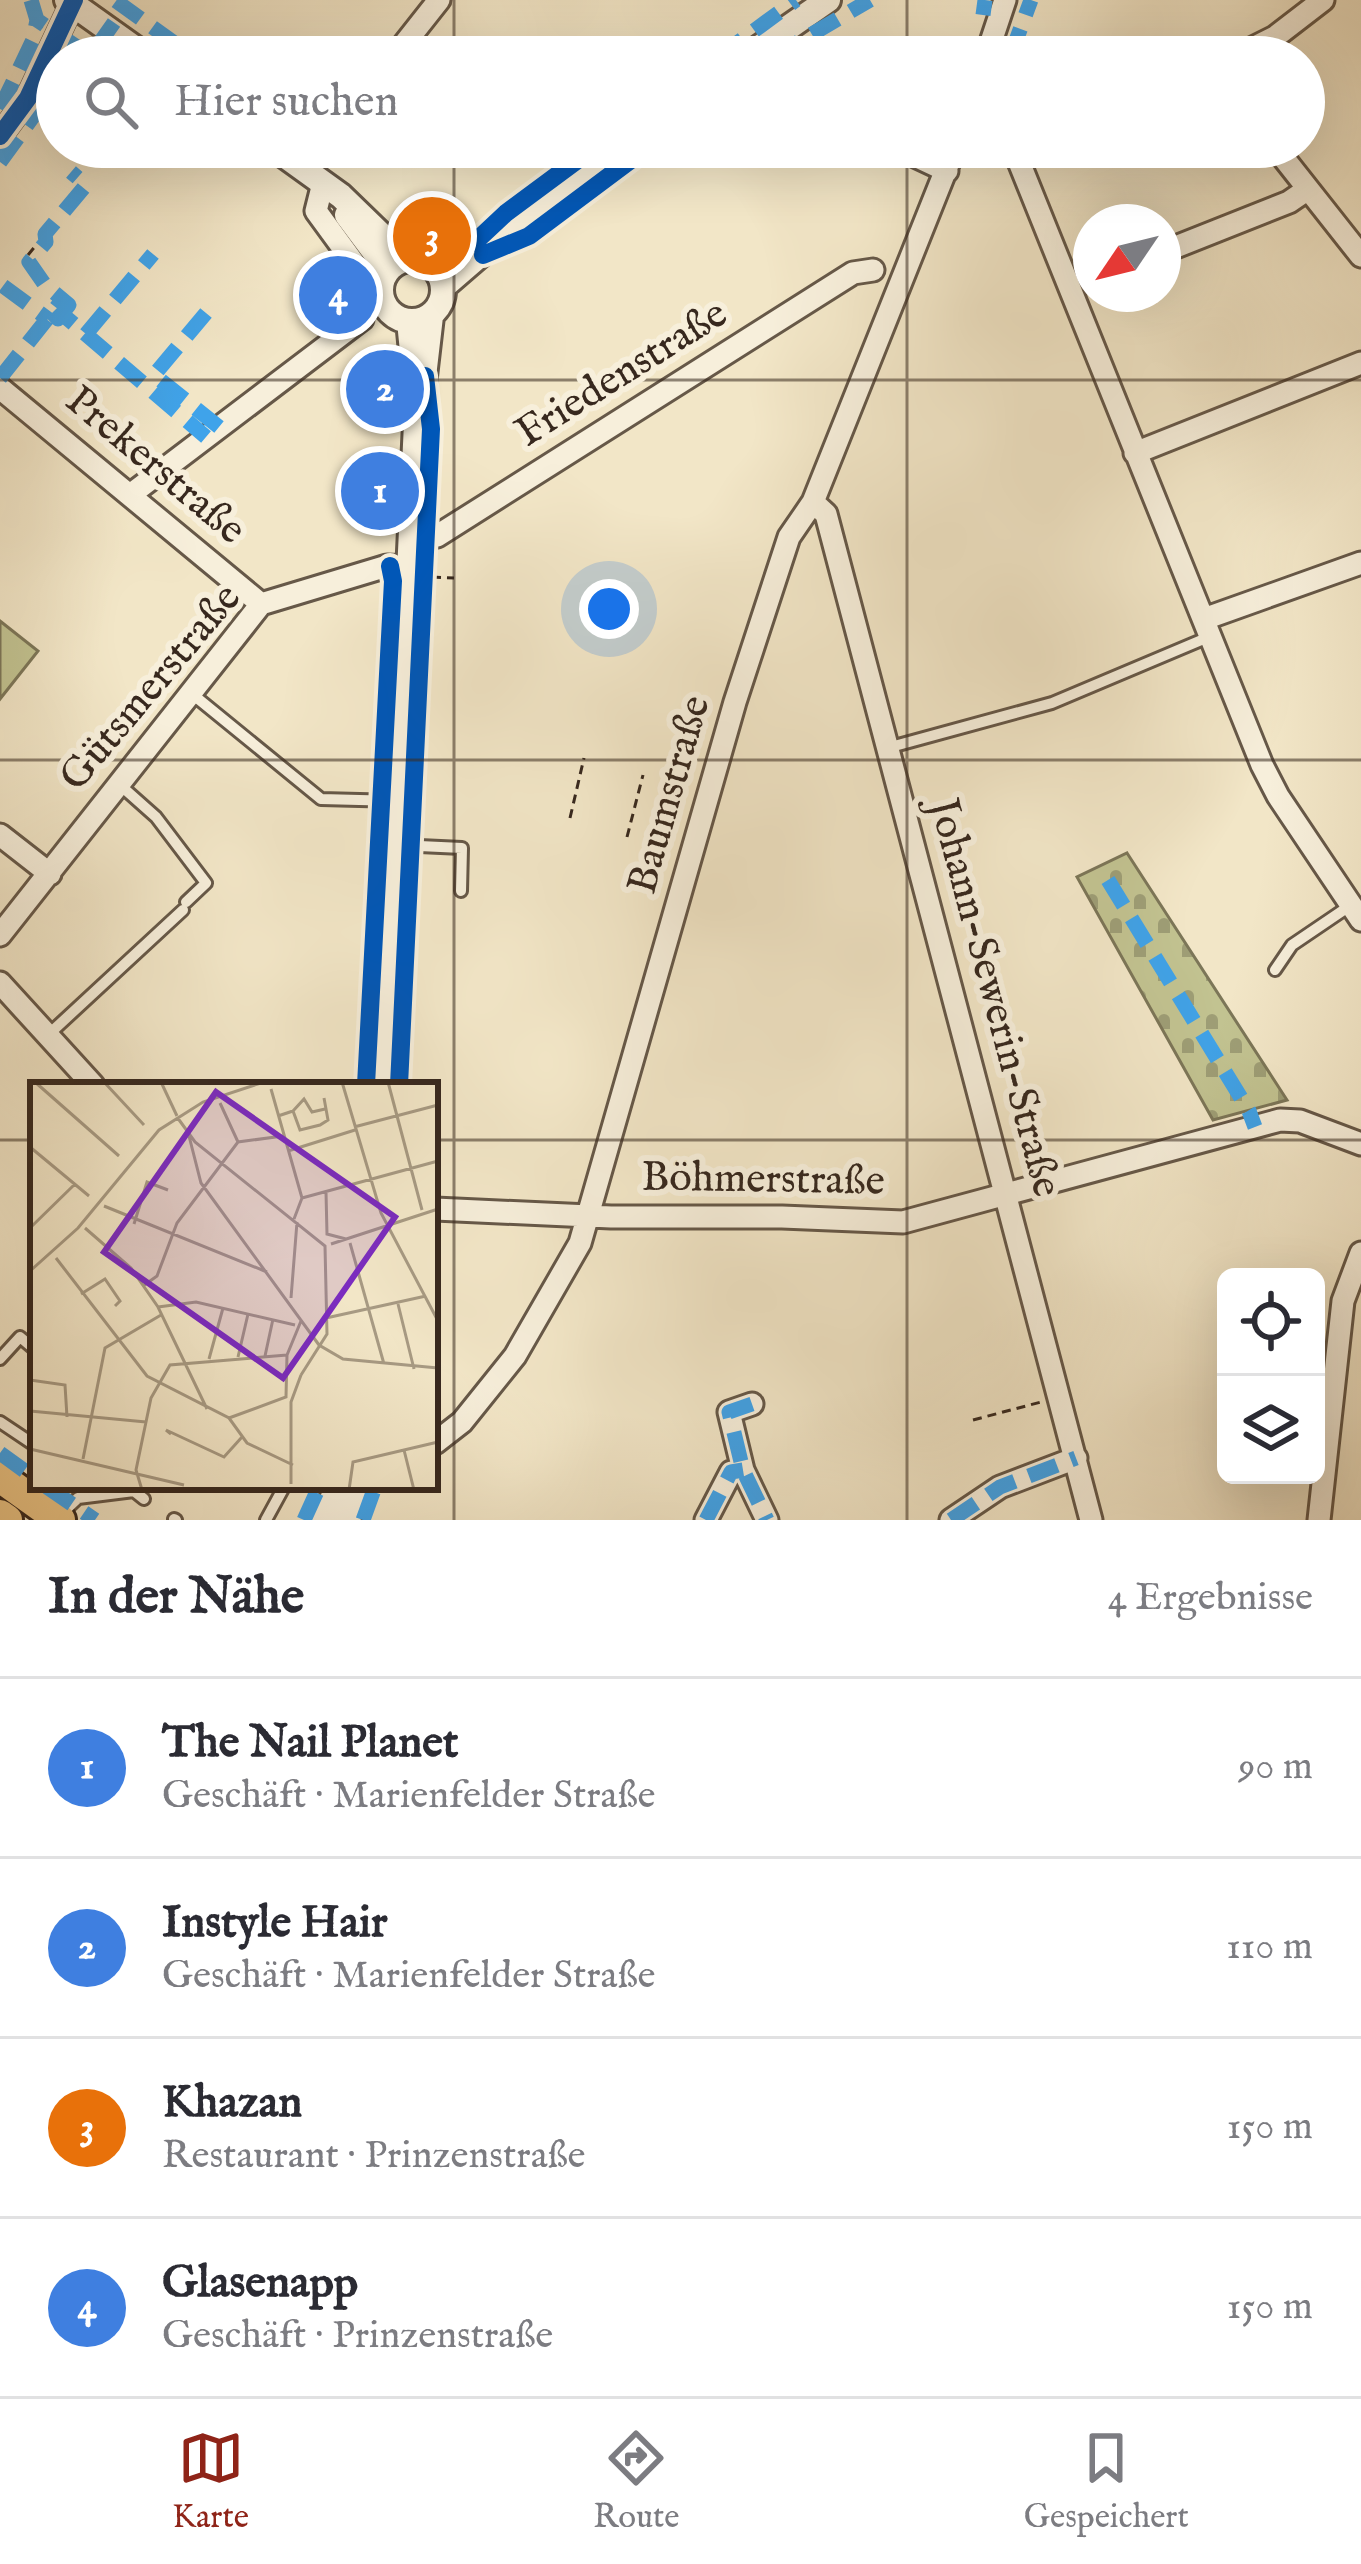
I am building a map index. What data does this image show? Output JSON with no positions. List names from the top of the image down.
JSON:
{
  "streets": {
    "street": [
      "Friedenstraße",
      "Prekerstraße",
      "Gütsmerstraße",
      "Baumstraße",
      "Johann-Sewerin-Straße",
      "Böhmerstraße"
    ]
  },
  "crossings": [
    ["Prekerstraße", "Gütsmerstraße"],
    ["Baumstraße", "Johann-Sewerin-Straße"],
    ["Baumstraße", "Böhmerstraße"],
    ["Johann-Sewerin-Straße", "Böhmerstraße"]
  ],
  "north": "bottom left",
  "page": {
    "search": "Hier suchen",
    "pins": [
      "3",
      "4",
      "2",
      "1"
    ],
    "heading": ["In der Nähe", "4 Ergebnisse"],
    "list": [
      {
        "mark": "1",
        "name": "The Nail Planet",
        "note": "Geschäft · Marienfelder Straße",
        "value": "90 m"
      },
      {
        "mark": "2",
        "name": "Instyle Hair",
        "note": "Geschäft · Marienfelder Straße",
        "value": "110 m"
      },
      {
        "mark": "3",
        "name": "Khazan",
        "note": "Restaurant · Prinzenstraße",
        "value": "150 m"
      },
      {
        "mark": "4",
        "name": "Glasenapp",
        "note": "Geschäft · Prinzenstraße",
        "value": "150 m"
      }
    ],
    "nav": ["Karte", "Route", "Gespeichert"]
  }
}
